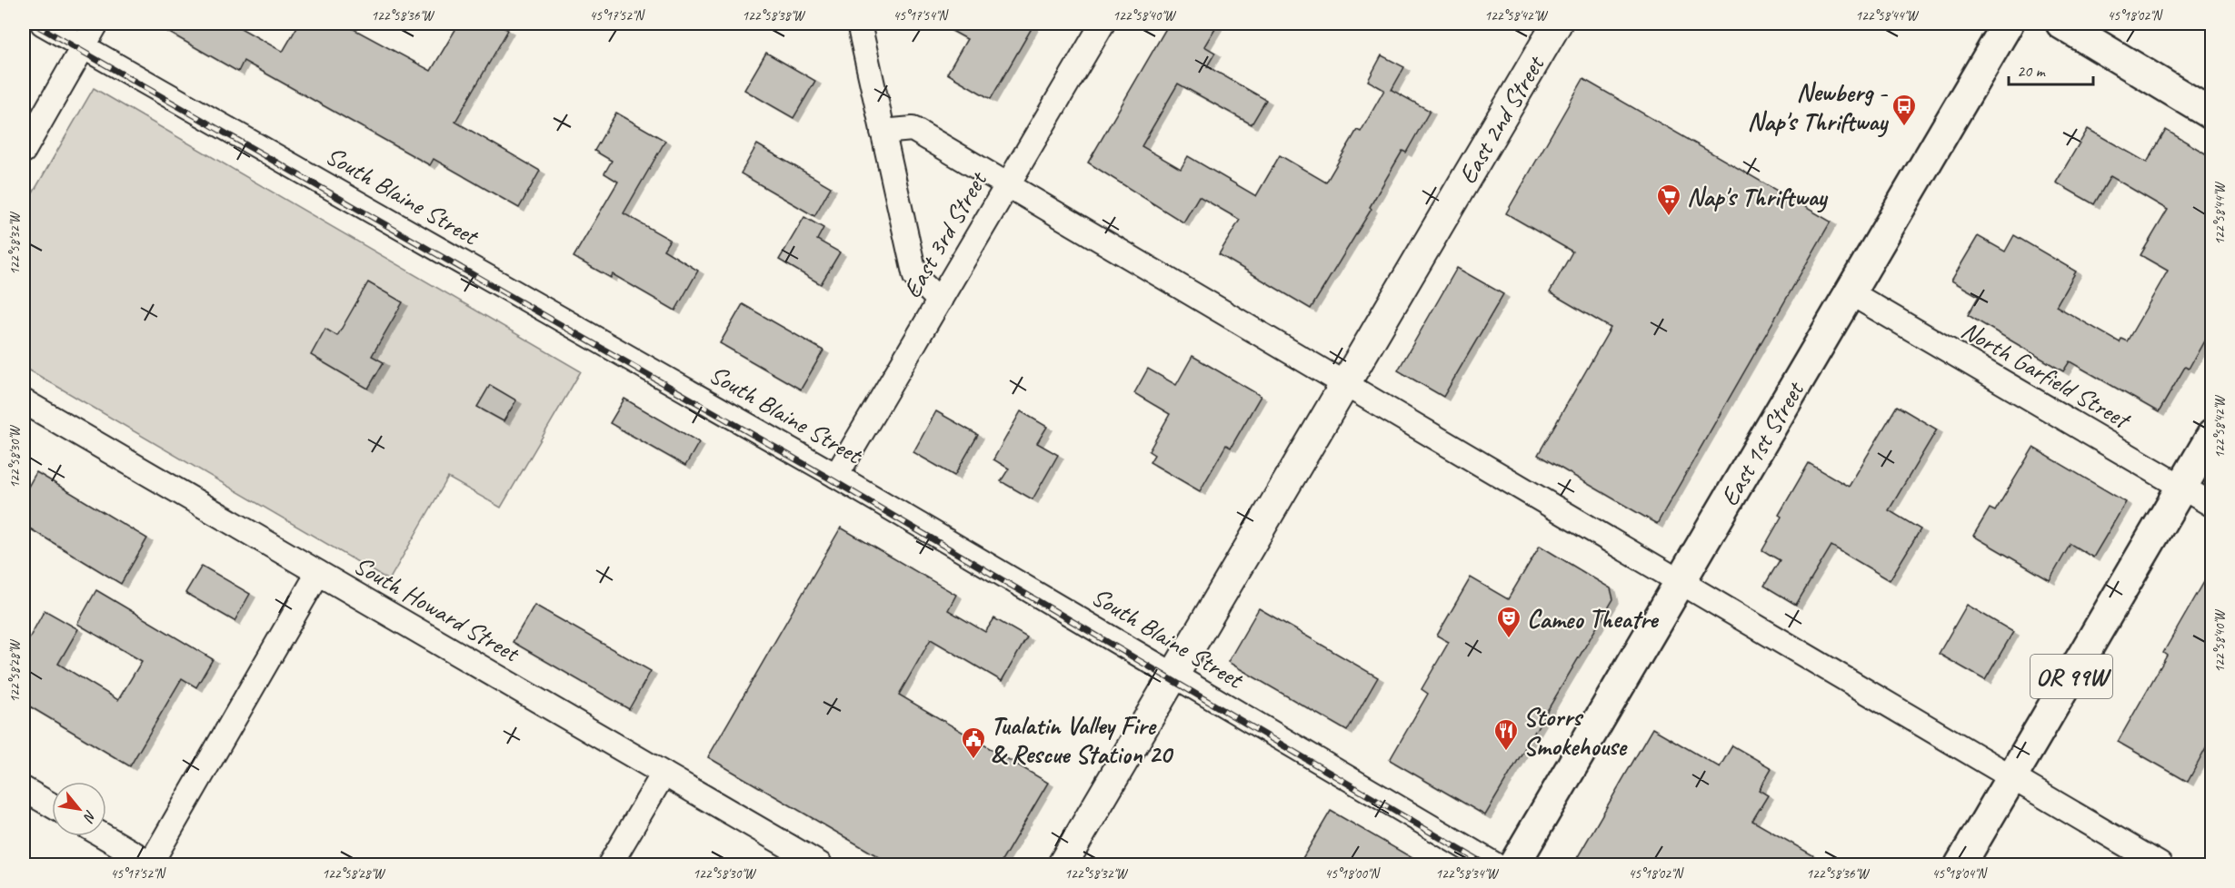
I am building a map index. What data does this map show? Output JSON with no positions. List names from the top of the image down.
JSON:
{
  "streets": {
    "main road": ["East 1st Street", "OR 99W"],
    "street": [
      "East 2nd Street",
      "South Blaine Street",
      "East 3rd Street",
      "North Garfield Street",
      "South Howard Street"
    ]
  },
  "crossings": [
    ["East 2nd Street", "South Blaine Street"],
    ["South Blaine Street", "East 3rd Street"],
    ["North Garfield Street", "East 1st Street"],
    ["North Garfield Street", "OR 99W"]
  ],
  "places": {
    "bus stop": ["Newberg - Nap's Thriftway"],
    "supermarket": ["Nap's Thriftway"],
    "theatre": ["Cameo Theatre"],
    "restaurant": ["Storrs Smokehouse"],
    "public building": ["Tualatin Valley Fire & Rescue Station 20"]
  },
  "scale_bar": "20 m",
  "north": "bottom right",
  "coordinates": [
    "122°58'36\"W",
    "45°17'52\"N",
    "122°58'38\"W",
    "45°17'54\"N",
    "122°58'40\"W",
    "122°58'42\"W",
    "122°58'44\"W",
    "45°18'02\"N",
    "122°58'32\"W",
    "122°58'30\"W",
    "122°58'28\"W",
    "45°18'00\"N",
    "122°58'34\"W",
    "45°18'04\"N"
  ]
}
